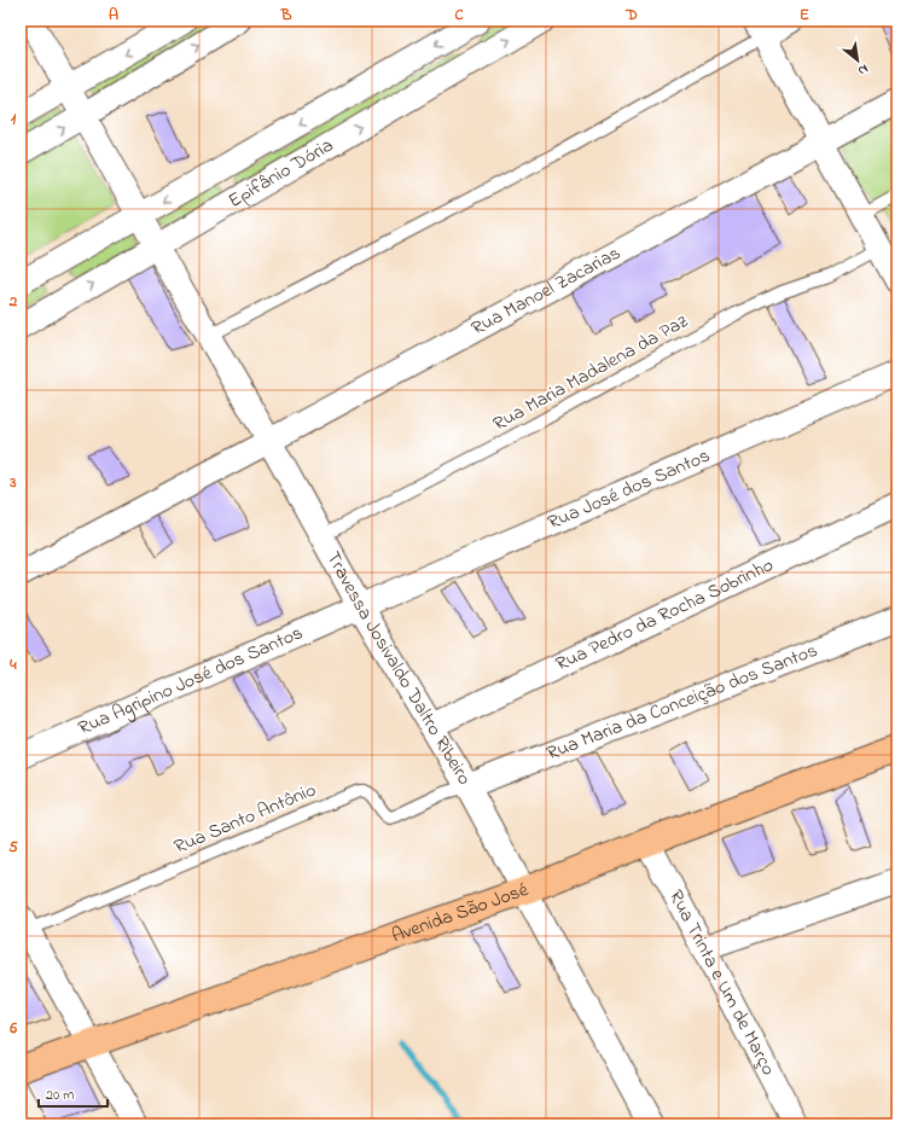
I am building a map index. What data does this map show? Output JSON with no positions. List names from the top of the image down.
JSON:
{
  "streets": {
    "main road": ["Avenida São José"],
    "street": [
      "Epifânio Dória",
      "Rua Manoel Zacarias",
      "Rua José dos Santos",
      "Rua Pedro da Rocha Sobrinho",
      "Travessa Josivaldo Daltro Ribeiro",
      "Rua Agripino José dos Santos",
      "Rua Maria da Conceição dos Santos",
      "Rua Trinta e Um de Março"
    ],
    "lane": ["Rua Maria Madalena da Paz", "Rua Santo Antônio"]
  },
  "crossings": [
    ["Epifânio Dória", "Travessa Josivaldo Daltro Ribeiro"],
    ["Rua Manoel Zacarias", "Travessa Josivaldo Daltro Ribeiro"],
    ["Rua Maria Madalena da Paz", "Travessa Josivaldo Daltro Ribeiro"],
    ["Rua José dos Santos", "Travessa Josivaldo Daltro Ribeiro"],
    ["Rua José dos Santos", "Rua Agripino José dos Santos"],
    ["Rua Pedro da Rocha Sobrinho", "Travessa Josivaldo Daltro Ribeiro"],
    ["Travessa Josivaldo Daltro Ribeiro", "Rua Agripino José dos Santos"],
    ["Travessa Josivaldo Daltro Ribeiro", "Rua Maria da Conceição dos Santos"],
    ["Travessa Josivaldo Daltro Ribeiro", "Rua Santo Antônio"],
    ["Travessa Josivaldo Daltro Ribeiro", "Avenida São José"],
    ["Rua Maria da Conceição dos Santos", "Rua Santo Antônio"],
    ["Avenida São José", "Rua Trinta e Um de Março"]
  ],
  "scale_bar": "20 m",
  "north": "bottom right",
  "grid": {
    "columns": [
      "A",
      "B",
      "C",
      "D",
      "E"
    ],
    "rows": [
      "1",
      "2",
      "3",
      "4",
      "5",
      "6"
    ]
  }
}
